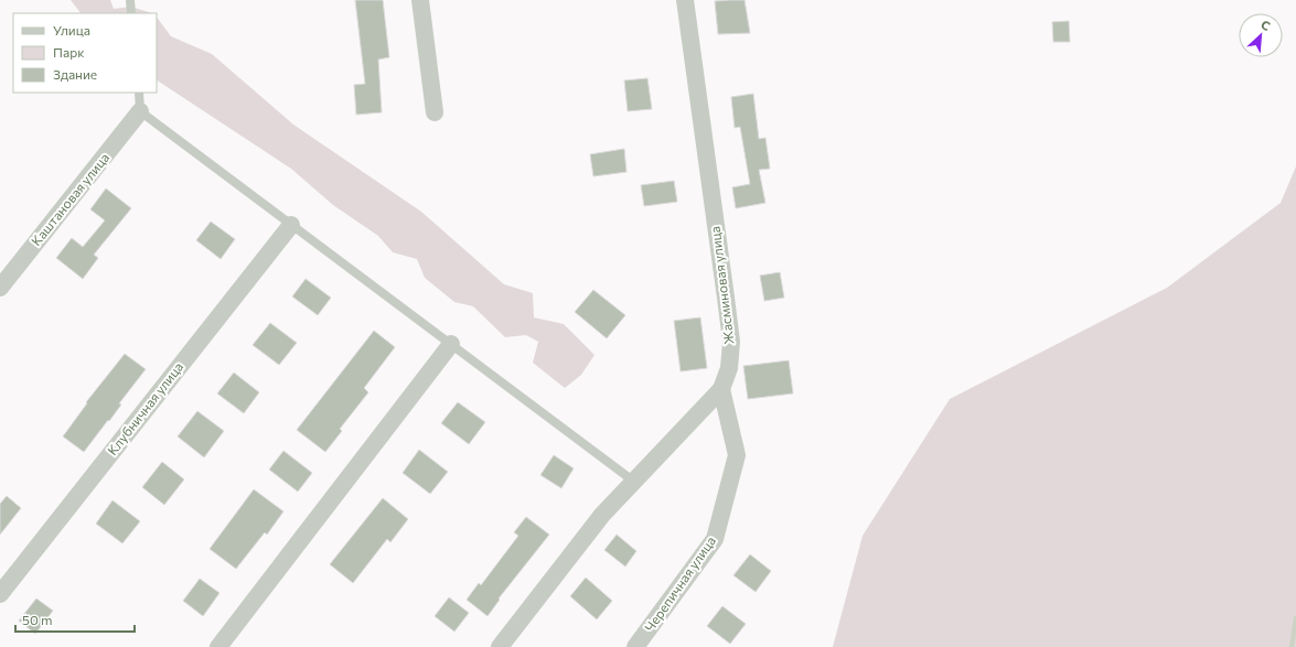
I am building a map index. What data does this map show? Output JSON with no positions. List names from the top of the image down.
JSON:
{
  "streets": {
    "street": [
      "Каштановая улица",
      "Жасминовая улица",
      "Клубничная улица",
      "Черепичная улица"
    ]
  },
  "crossings": [
    ["Жасминовая улица", "Черепичная улица"]
  ],
  "legend": ["Улица", "Парк", "Здание"],
  "scale_bar": "50 m",
  "north": "top right"
}
